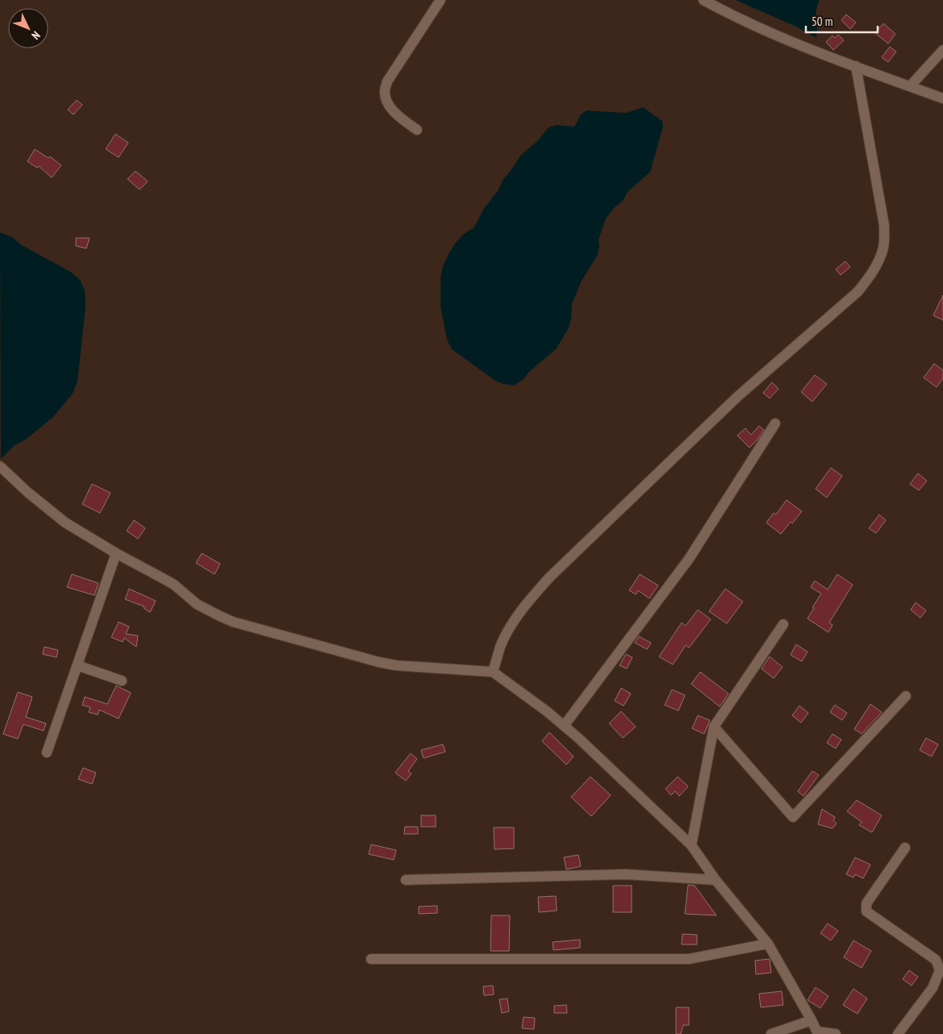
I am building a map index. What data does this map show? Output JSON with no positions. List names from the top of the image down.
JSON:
{
  "scale_bar": "50 m",
  "north": "bottom right"
}
